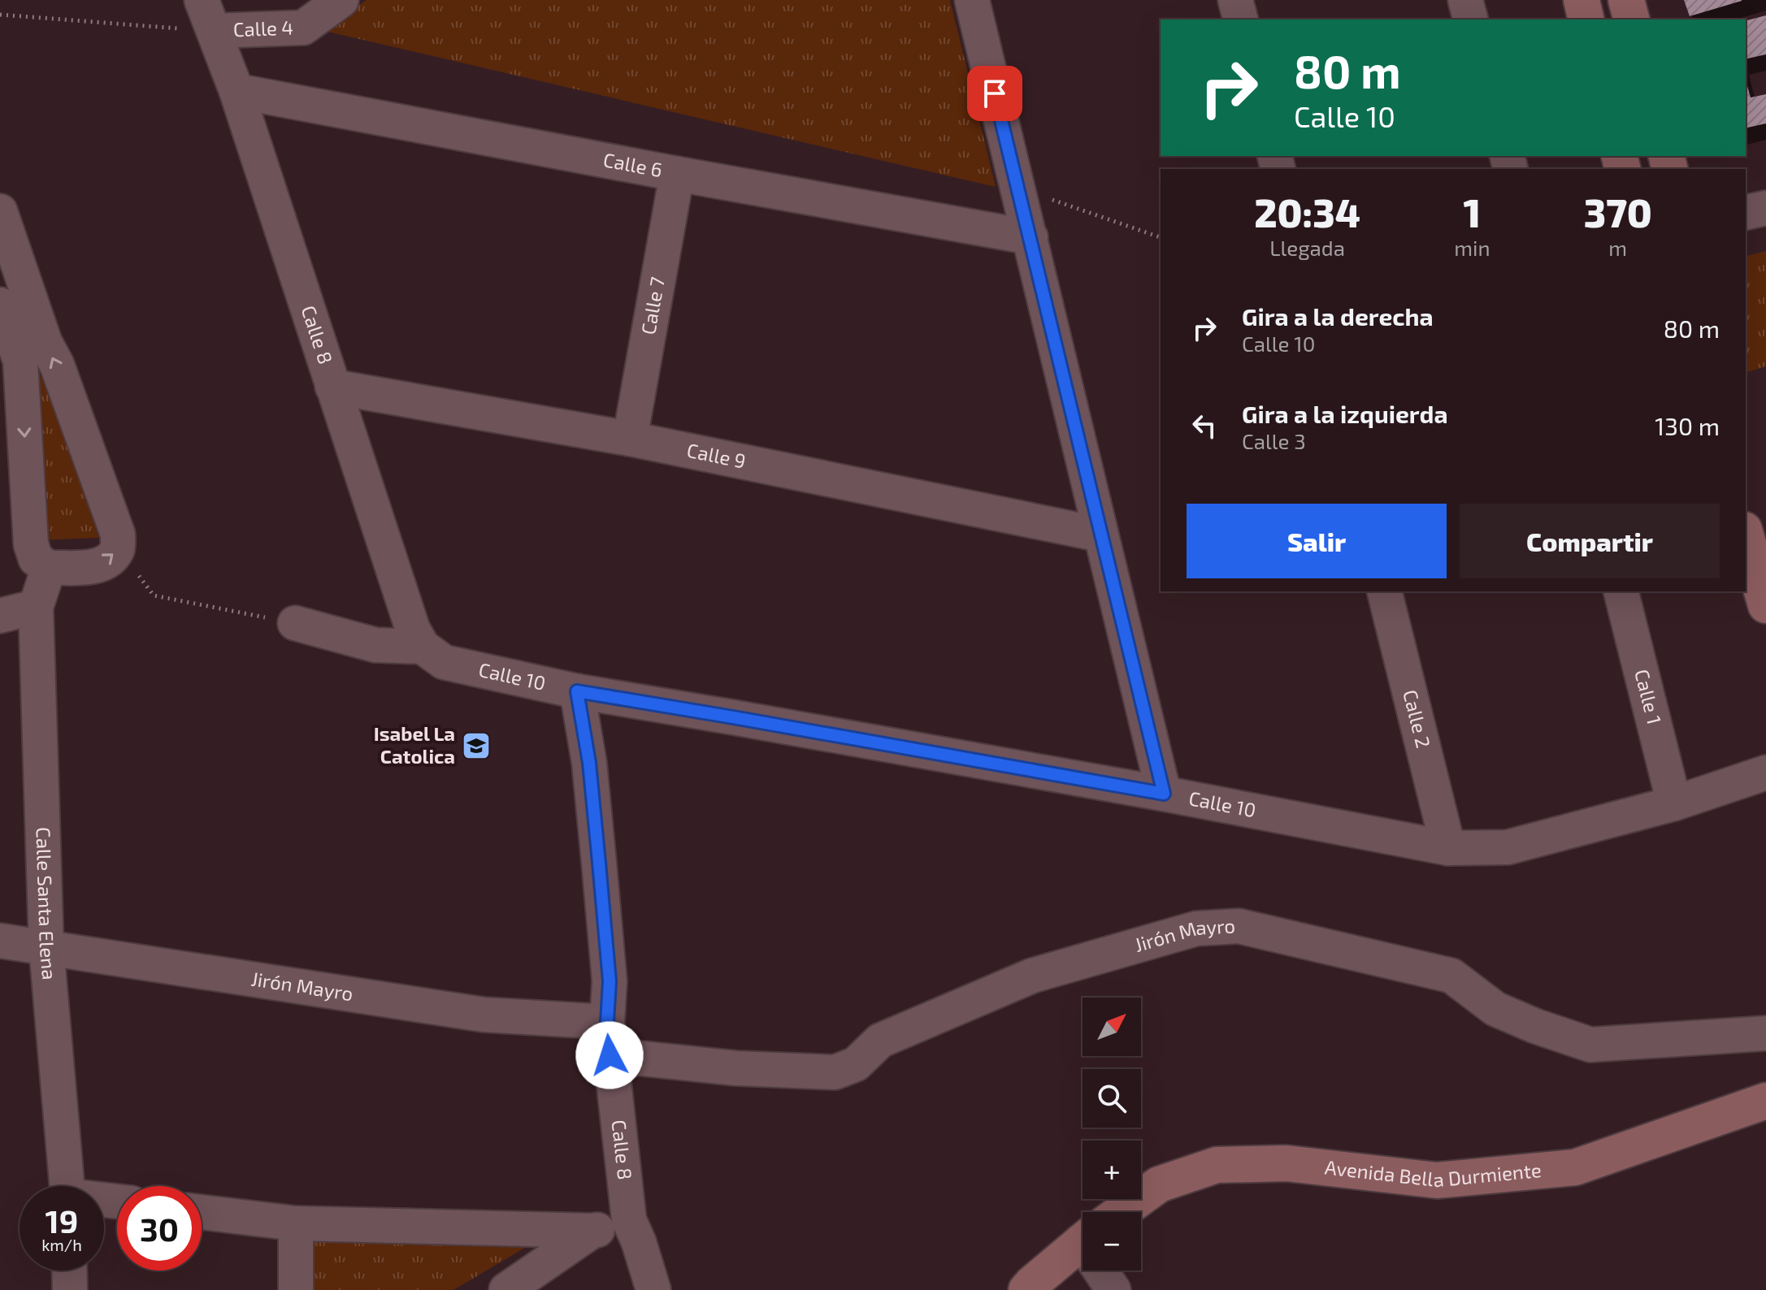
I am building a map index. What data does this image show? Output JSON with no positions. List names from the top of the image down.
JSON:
{
  "streets": {
    "street": [
      "Calle 4",
      "Calle 6",
      "Calle 7",
      "Calle 8",
      "Calle 9",
      "Calle 10",
      "Calle 1",
      "Calle 2",
      "Calle Santa Elena",
      "Jirón Mayro",
      "Avenida Bella Durmiente"
    ]
  },
  "crossings": [
    ["Calle 4", "Calle 8"],
    ["Calle 6", "Calle 7"],
    ["Calle 6", "Calle 8"],
    ["Calle 7", "Calle 9"],
    ["Calle 8", "Calle 9"],
    ["Calle 8", "Calle 10"],
    ["Calle 8", "Jirón Mayro"],
    ["Calle 10", "Calle 1"],
    ["Calle 10", "Calle 2"],
    ["Calle Santa Elena", "Jirón Mayro"]
  ],
  "places": {
    "school or university": ["Isabel La Catolica"]
  },
  "north": "top right",
  "page": {
    "turn": ["80 m", "Calle 10"],
    "eta": [
      "20:34",
      "Llegada",
      "1",
      "min",
      "370",
      "m"
    ],
    "list": [
      {
        "name": "Gira a la derecha",
        "note": "Calle 10",
        "value": "80 m"
      },
      {
        "name": "Gira a la izquierda",
        "note": "Calle 3",
        "value": "130 m"
      }
    ],
    "buttons": ["Salir", "Compartir"],
    "map_buttons": ["+", "−"],
    "speed": "19 km/h",
    "limit": "30"
  }
}
